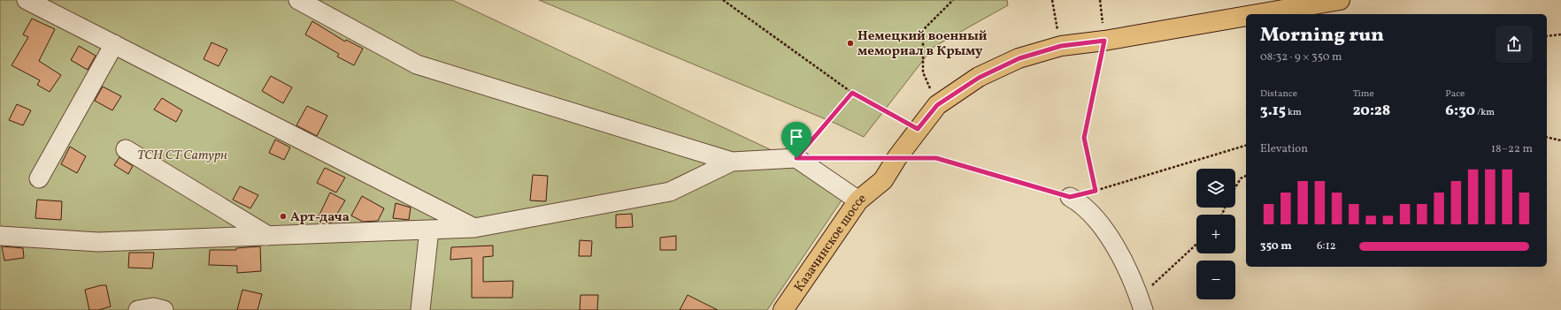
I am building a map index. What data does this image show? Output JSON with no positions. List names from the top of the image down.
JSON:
{
  "streets": {
    "main road": ["Казачинское шоссе"]
  },
  "parks": ["ТСН СТ Сатурн"],
  "places": ["Немецкий военный мемориал в Крыму", "Арт-дача"],
  "page": {
    "heading": ["Morning run", "08:32 · 9 × 350 m"],
    "stats": [
      ["Distance", "3.15 km"],
      ["Time", "20:28"],
      ["Pace", "6:30 /km"]
    ],
    "chart": ["Elevation", "18–22 m"],
    "map_buttons": ["+", "−"],
    "list": [
      {
        "name": "350 m",
        "note": "6:12"
      }
    ]
  }
}
